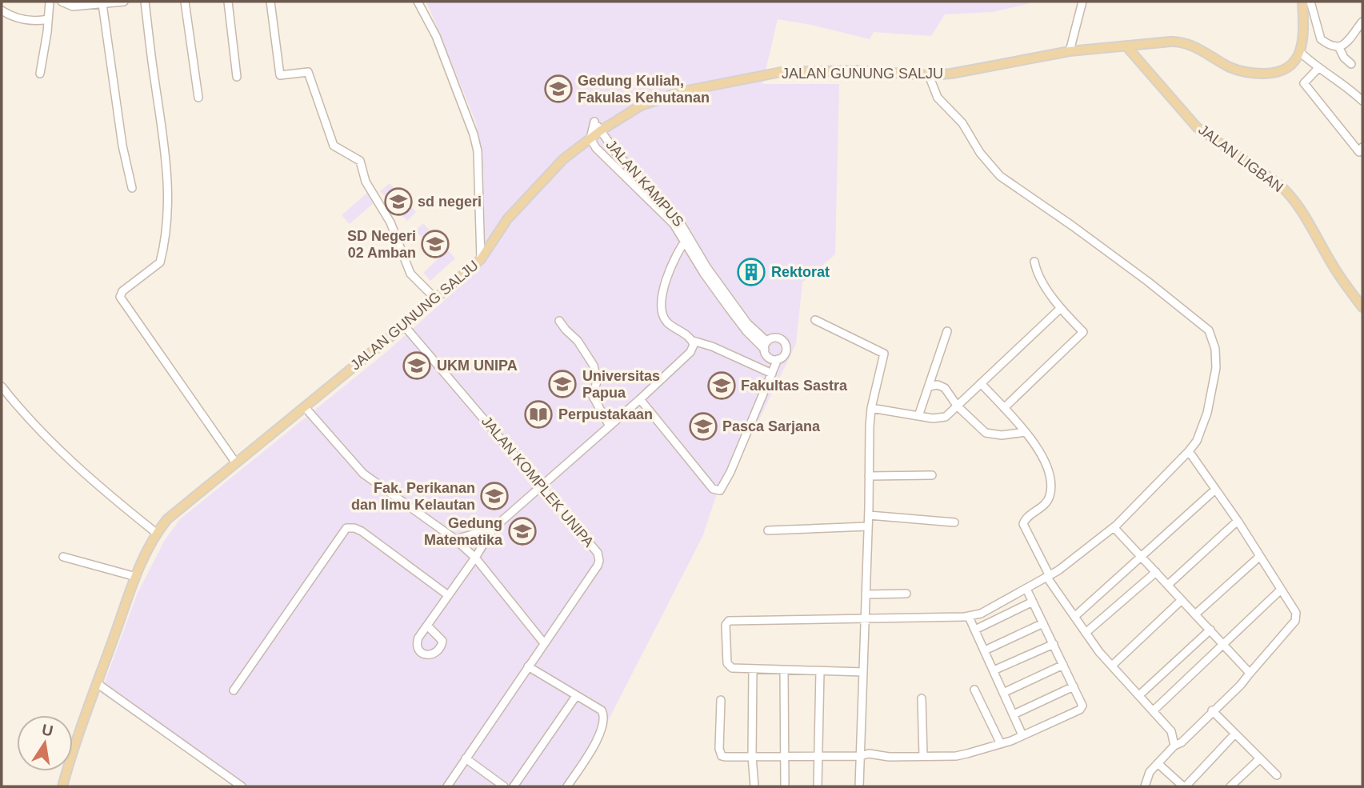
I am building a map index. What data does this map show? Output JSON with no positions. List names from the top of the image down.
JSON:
{
  "streets": {
    "main road": ["JALAN GUNUNG SALJU", "JALAN LIGBAN"],
    "street": ["JALAN KAMPUS", "JALAN KOMPLEK UNIPA"]
  },
  "crossings": [
    ["JALAN GUNUNG SALJU", "JALAN LIGBAN"],
    ["JALAN GUNUNG SALJU", "JALAN KAMPUS"],
    ["JALAN GUNUNG SALJU", "JALAN KOMPLEK UNIPA"]
  ],
  "places": {
    "school or university": [
      "Gedung Kuliah, Fakulas Kehutanan",
      "sd negeri",
      "SD Negeri 02 Amban",
      "UKM UNIPA",
      "Universitas Papua",
      "Fakultas Sastra",
      "Pasca Sarjana",
      "Fak. Perikanan dan Ilmu Kelautan",
      "Gedung Matematika"
    ],
    "building": ["Rektorat"],
    "library": ["Perpustakaan"]
  },
  "north": "top"
}
